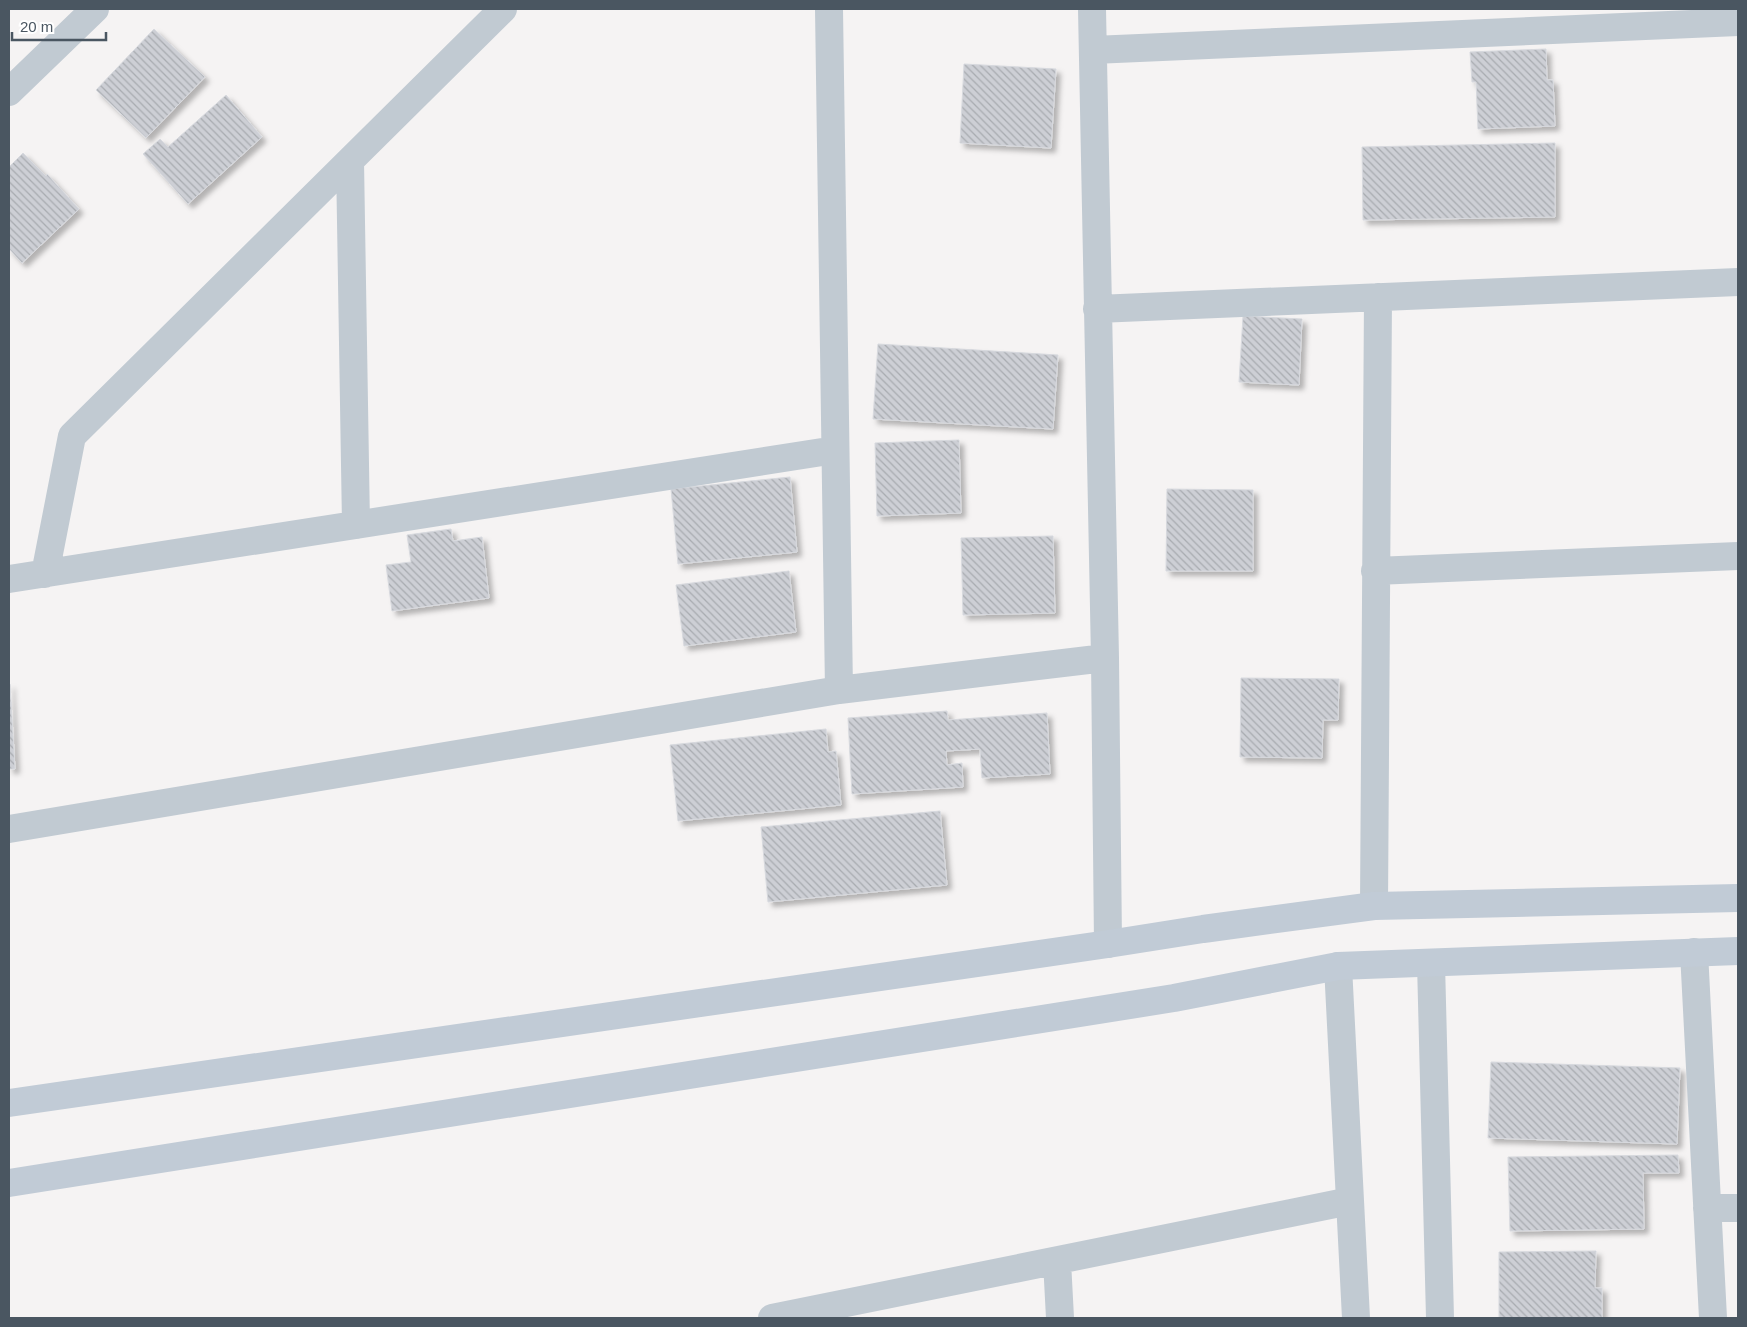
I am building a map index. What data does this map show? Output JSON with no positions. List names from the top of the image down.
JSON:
{
  "scale_bar": "20 m"
}
